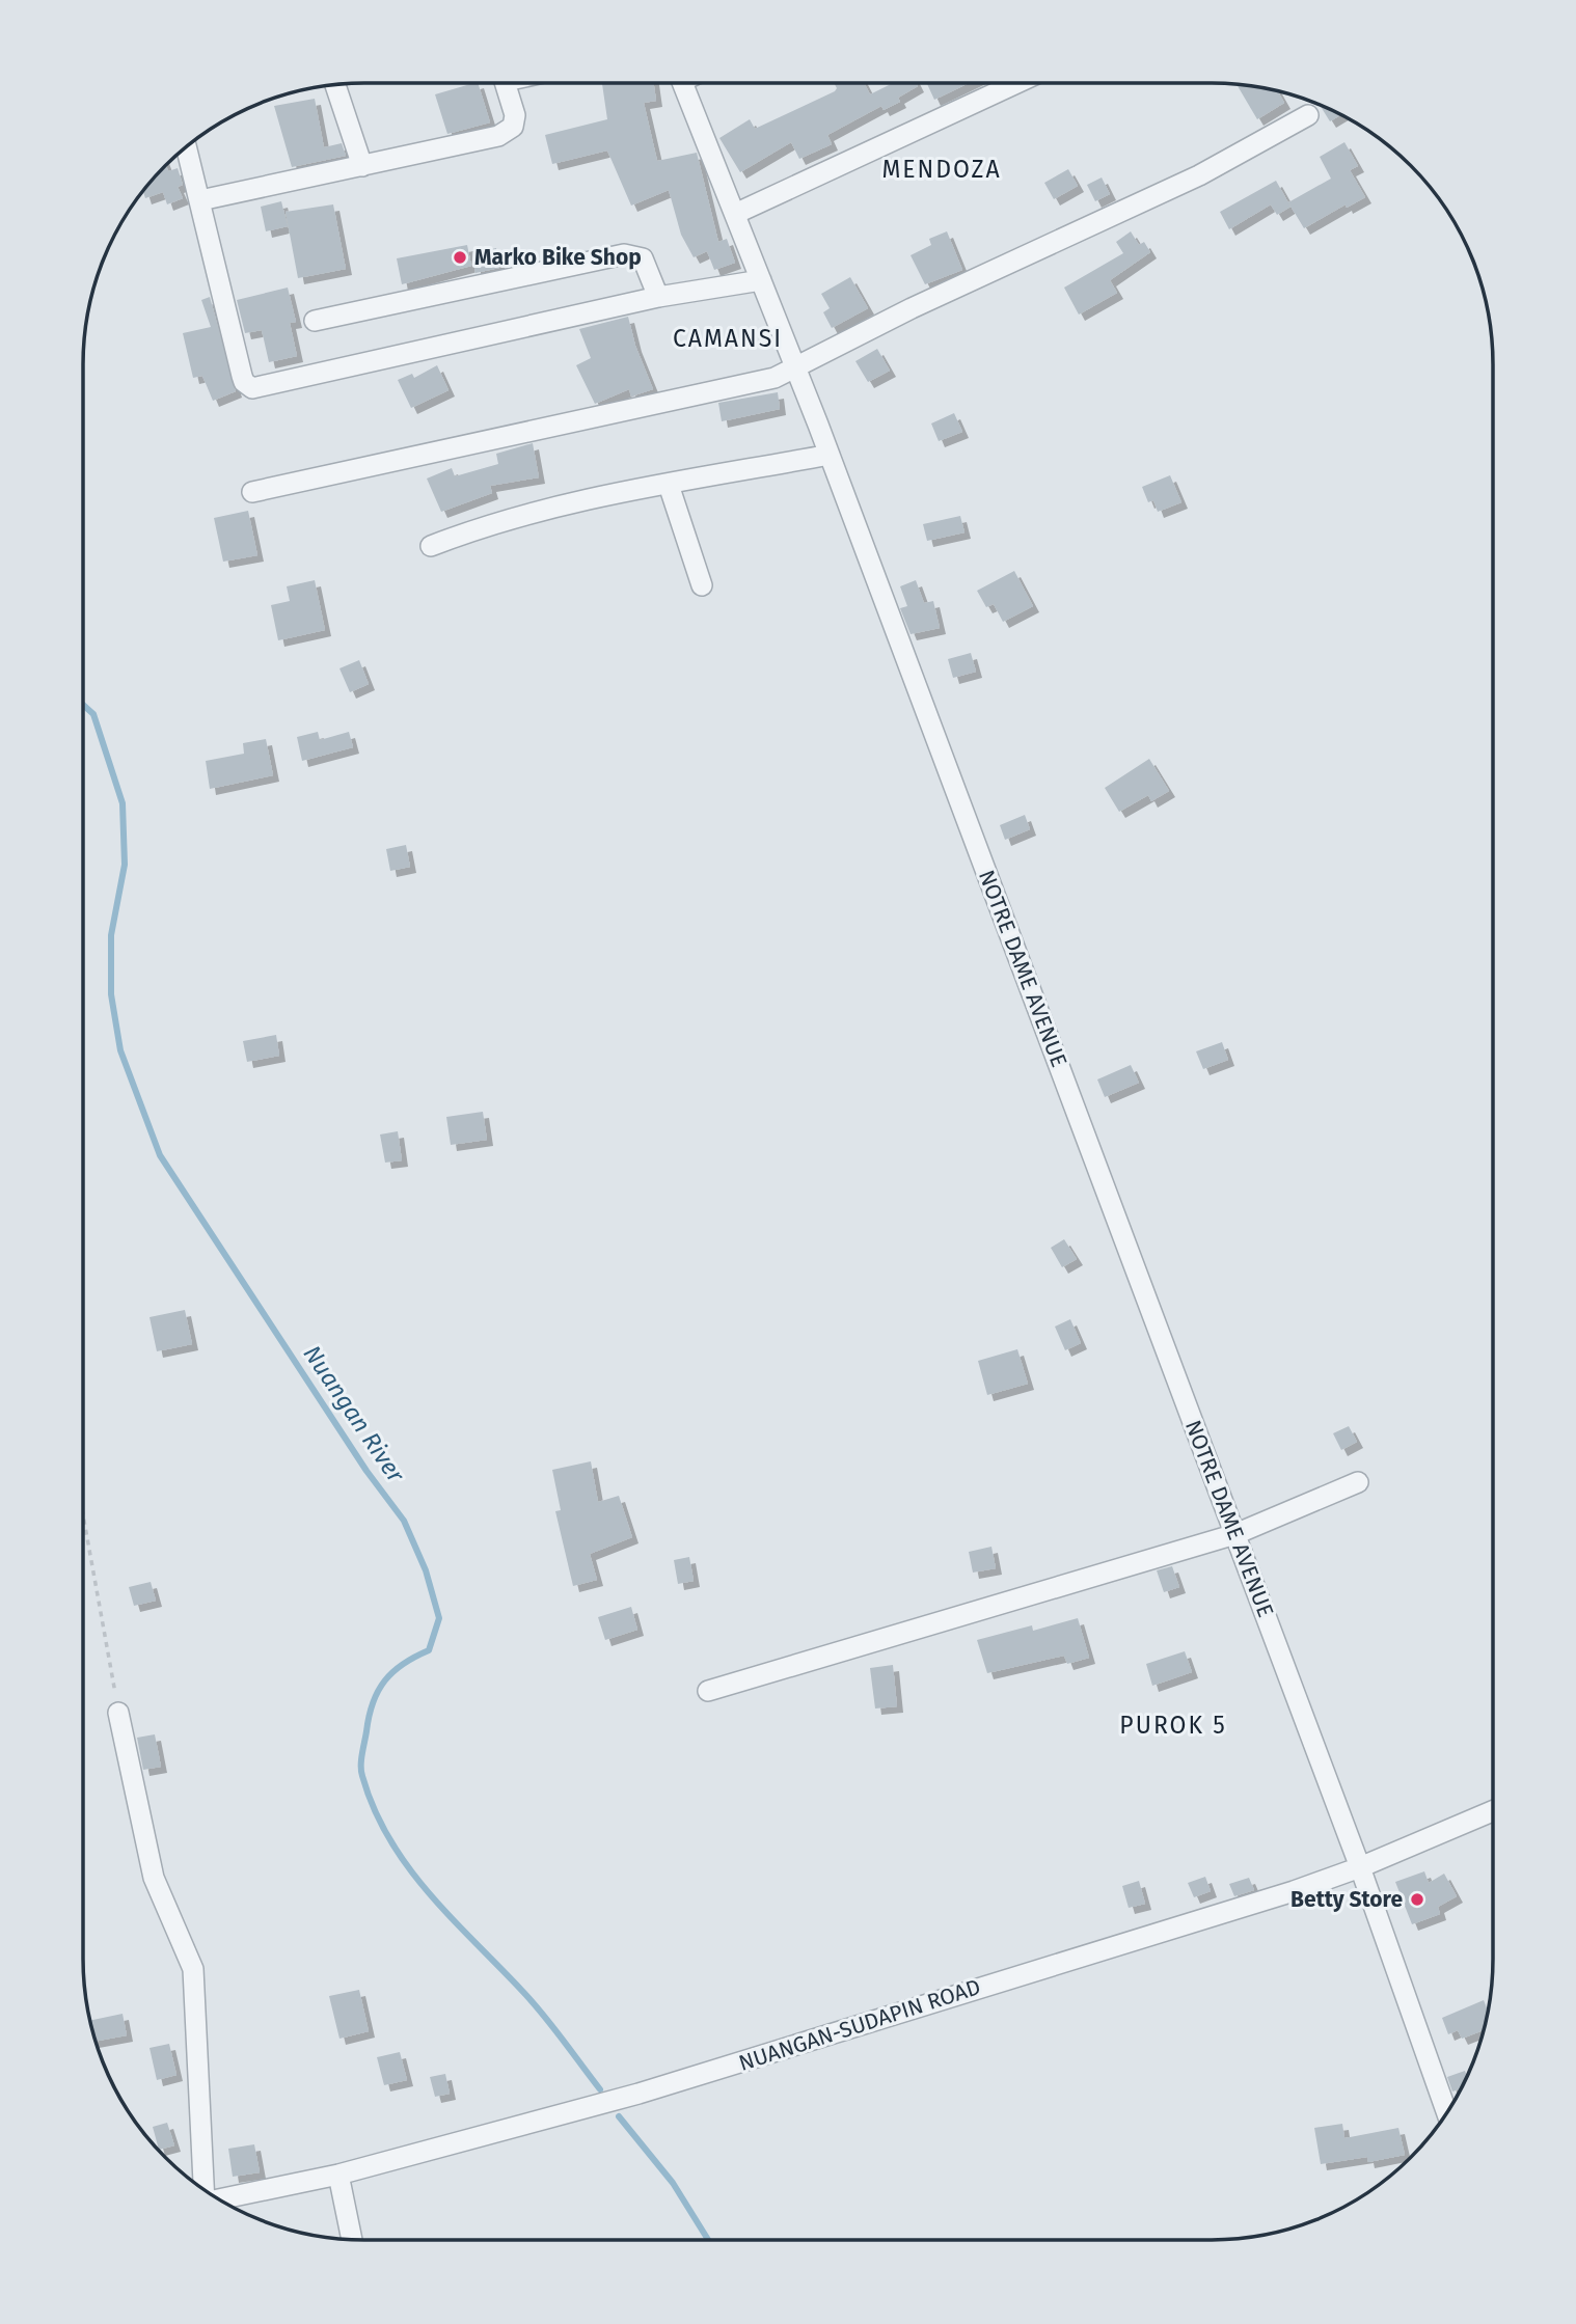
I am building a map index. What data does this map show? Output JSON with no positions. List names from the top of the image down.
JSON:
{
  "streets": {
    "street": ["NOTRE DAME AVENUE", "NUANGAN-SUDAPIN ROAD"]
  },
  "crossings": [
    ["NOTRE DAME AVENUE", "NUANGAN-SUDAPIN ROAD"]
  ],
  "districts": ["MENDOZA", "CAMANSI", "PUROK 5"],
  "water": ["Nuangan River"],
  "places": ["Marko Bike Shop", "Betty Store"]
}
